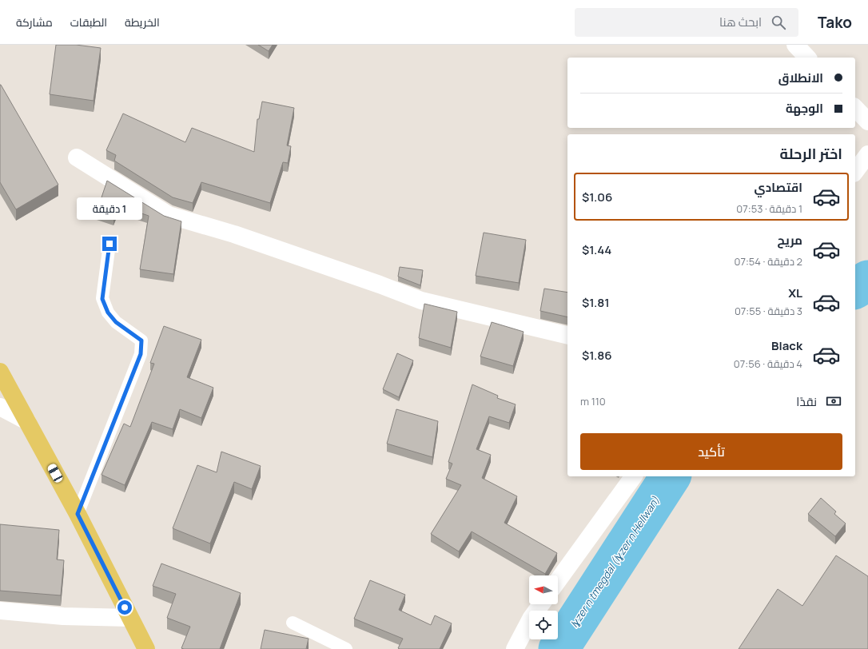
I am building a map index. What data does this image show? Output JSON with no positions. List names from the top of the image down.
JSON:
{
  "water": ["Iɣzer n tmegdal (Iɣzer n Hellwan)"],
  "north": "left",
  "page": {
    "header": "Tako",
    "search": "ابحث هنا",
    "nav": ["الخريطة", "الطبقات", "مشاركة"],
    "banner": ["الانطلاق", "الوجهة"],
    "heading": "اختر الرحلة",
    "list": [
      {
        "name": "اقتصادي",
        "note": "1 دقيقة · 07:53",
        "value": "$1.06"
      },
      {
        "name": "مريح",
        "note": "2 دقيقة · 07:54",
        "value": "$1.44"
      },
      {
        "name": "XL",
        "note": "3 دقيقة · 07:55",
        "value": "$1.81"
      },
      {
        "name": "Black",
        "note": "4 دقيقة · 07:56",
        "value": "$1.86"
      }
    ],
    "bubble": "1 دقيقة",
    "pay": ["نقدًا", "110 m"],
    "buttons": "تأكيد"
  }
}
